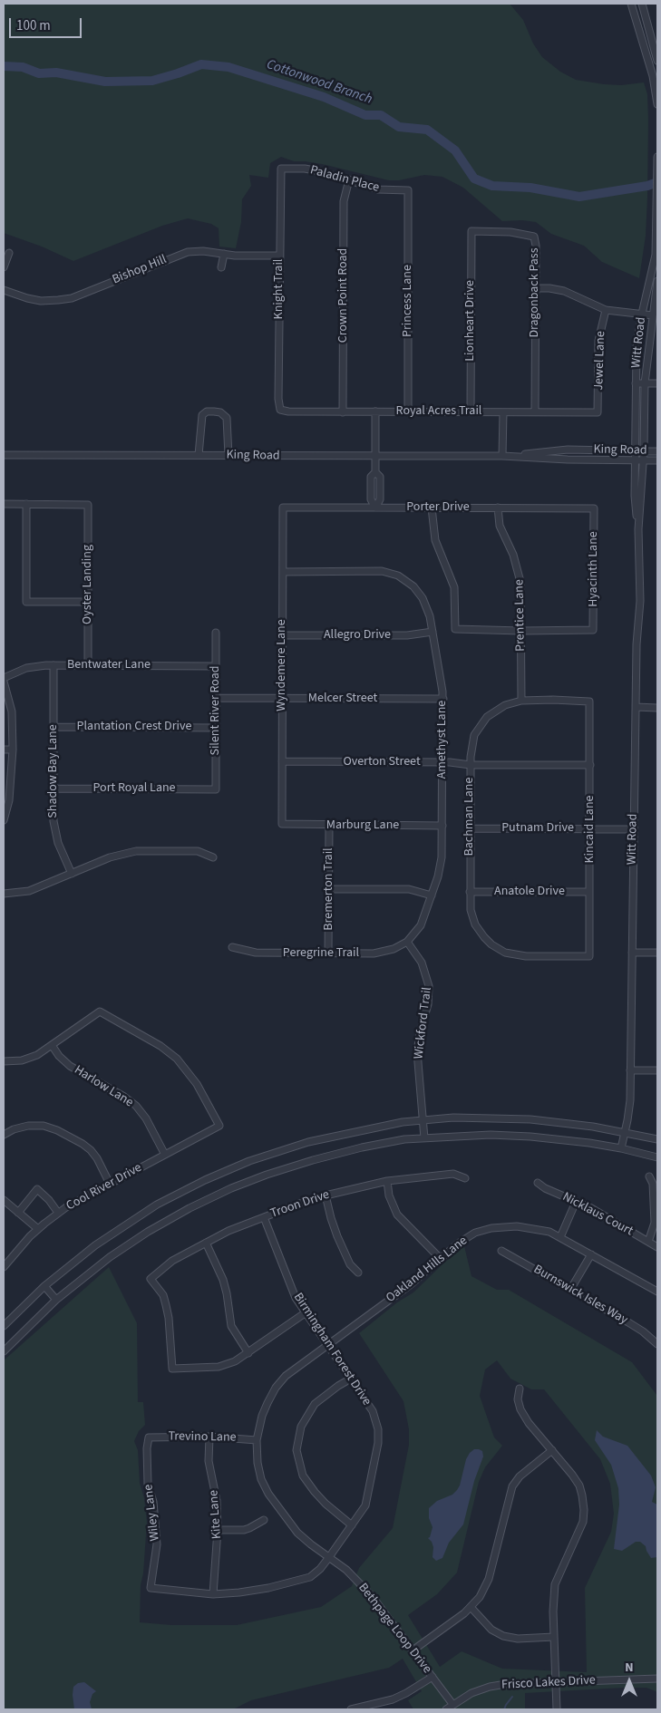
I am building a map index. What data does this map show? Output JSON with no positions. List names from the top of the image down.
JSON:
{
  "streets": {
    "street": [
      "Paladin Place",
      "Bishop Hill",
      "Knight Trail",
      "Dragonback Pass",
      "Crown Point Road",
      "Princess Lane",
      "Lionheart Drive",
      "Witt Road",
      "Jewel Lane",
      "Royal Acres Trail",
      "King Road",
      "Porter Drive",
      "Hyacinth Lane",
      "Oyster Landing",
      "Prentice Lane",
      "Allegro Drive",
      "Bentwater Lane",
      "Wyndemere Lane",
      "Melcer Street",
      "Silent River Road",
      "Plantation Crest Drive",
      "Amethyst Lane",
      "Overton Street",
      "Shadow Bay Lane",
      "Port Royal Lane",
      "Bachman Lane",
      "Marburg Lane",
      "Putnam Drive",
      "Kincaid Lane",
      "Bremerton Trail",
      "Anatole Drive",
      "Peregrine Trail",
      "Wickford Trail",
      "Harlow Lane",
      "Cool River Drive",
      "Troon Drive",
      "Nicklaus Court",
      "Oakland Hills Lane",
      "Burnswick Isles Way",
      "Birmingham Forest Drive",
      "Trevino Lane",
      "Wiley Lane",
      "Kite Lane",
      "Bethpage Loop Drive",
      "Frisco Lakes Drive"
    ]
  },
  "crossings": [
    ["Paladin Place", "Knight Trail"],
    ["Paladin Place", "Crown Point Road"],
    ["Paladin Place", "Princess Lane"],
    ["Bishop Hill", "Knight Trail"],
    ["Knight Trail", "Royal Acres Trail"],
    ["Dragonback Pass", "Lionheart Drive"],
    ["Dragonback Pass", "Royal Acres Trail"],
    ["Crown Point Road", "Royal Acres Trail"],
    ["Princess Lane", "Royal Acres Trail"],
    ["Lionheart Drive", "Royal Acres Trail"],
    ["Witt Road", "King Road"],
    ["Witt Road", "Putnam Drive"],
    ["Jewel Lane", "Royal Acres Trail"],
    ["Porter Drive", "Hyacinth Lane"],
    ["Porter Drive", "Prentice Lane"],
    ["Porter Drive", "Wyndemere Lane"],
    ["Hyacinth Lane", "Prentice Lane"],
    ["Oyster Landing", "Bentwater Lane"],
    ["Prentice Lane", "Bachman Lane"],
    ["Prentice Lane", "Kincaid Lane"],
    ["Allegro Drive", "Wyndemere Lane"],
    ["Allegro Drive", "Amethyst Lane"],
    ["Bentwater Lane", "Silent River Road"],
    ["Bentwater Lane", "Shadow Bay Lane"],
    ["Wyndemere Lane", "Melcer Street"],
    ["Wyndemere Lane", "Amethyst Lane"],
    ["Wyndemere Lane", "Overton Street"],
    ["Wyndemere Lane", "Marburg Lane"],
    ["Melcer Street", "Silent River Road"],
    ["Melcer Street", "Amethyst Lane"],
    ["Silent River Road", "Plantation Crest Drive"],
    ["Silent River Road", "Port Royal Lane"],
    ["Plantation Crest Drive", "Shadow Bay Lane"],
    ["Amethyst Lane", "Overton Street"],
    ["Amethyst Lane", "Marburg Lane"],
    ["Amethyst Lane", "Peregrine Trail"],
    ["Amethyst Lane", "Wickford Trail"],
    ["Overton Street", "Bachman Lane"],
    ["Overton Street", "Kincaid Lane"],
    ["Shadow Bay Lane", "Port Royal Lane"],
    ["Bachman Lane", "Putnam Drive"],
    ["Bachman Lane", "Kincaid Lane"],
    ["Bachman Lane", "Anatole Drive"],
    ["Marburg Lane", "Bremerton Trail"],
    ["Putnam Drive", "Kincaid Lane"],
    ["Kincaid Lane", "Anatole Drive"],
    ["Bremerton Trail", "Peregrine Trail"],
    ["Peregrine Trail", "Wickford Trail"],
    ["Harlow Lane", "Cool River Drive"],
    ["Troon Drive", "Birmingham Forest Drive"],
    ["Oakland Hills Lane", "Birmingham Forest Drive"],
    ["Oakland Hills Lane", "Bethpage Loop Drive"],
    ["Birmingham Forest Drive", "Wiley Lane"],
    ["Birmingham Forest Drive", "Kite Lane"],
    ["Birmingham Forest Drive", "Bethpage Loop Drive"],
    ["Trevino Lane", "Wiley Lane"],
    ["Trevino Lane", "Kite Lane"],
    ["Trevino Lane", "Bethpage Loop Drive"],
    ["Bethpage Loop Drive", "Frisco Lakes Drive"]
  ],
  "water": ["Cottonwood Branch"],
  "scale_bar": "100 m",
  "north": "top"
}
